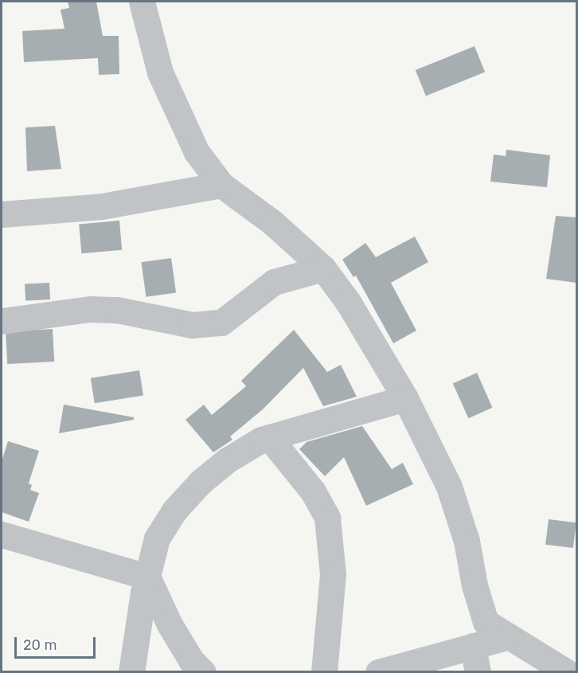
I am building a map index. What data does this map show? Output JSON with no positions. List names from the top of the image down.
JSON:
{
  "scale_bar": "20 m"
}
